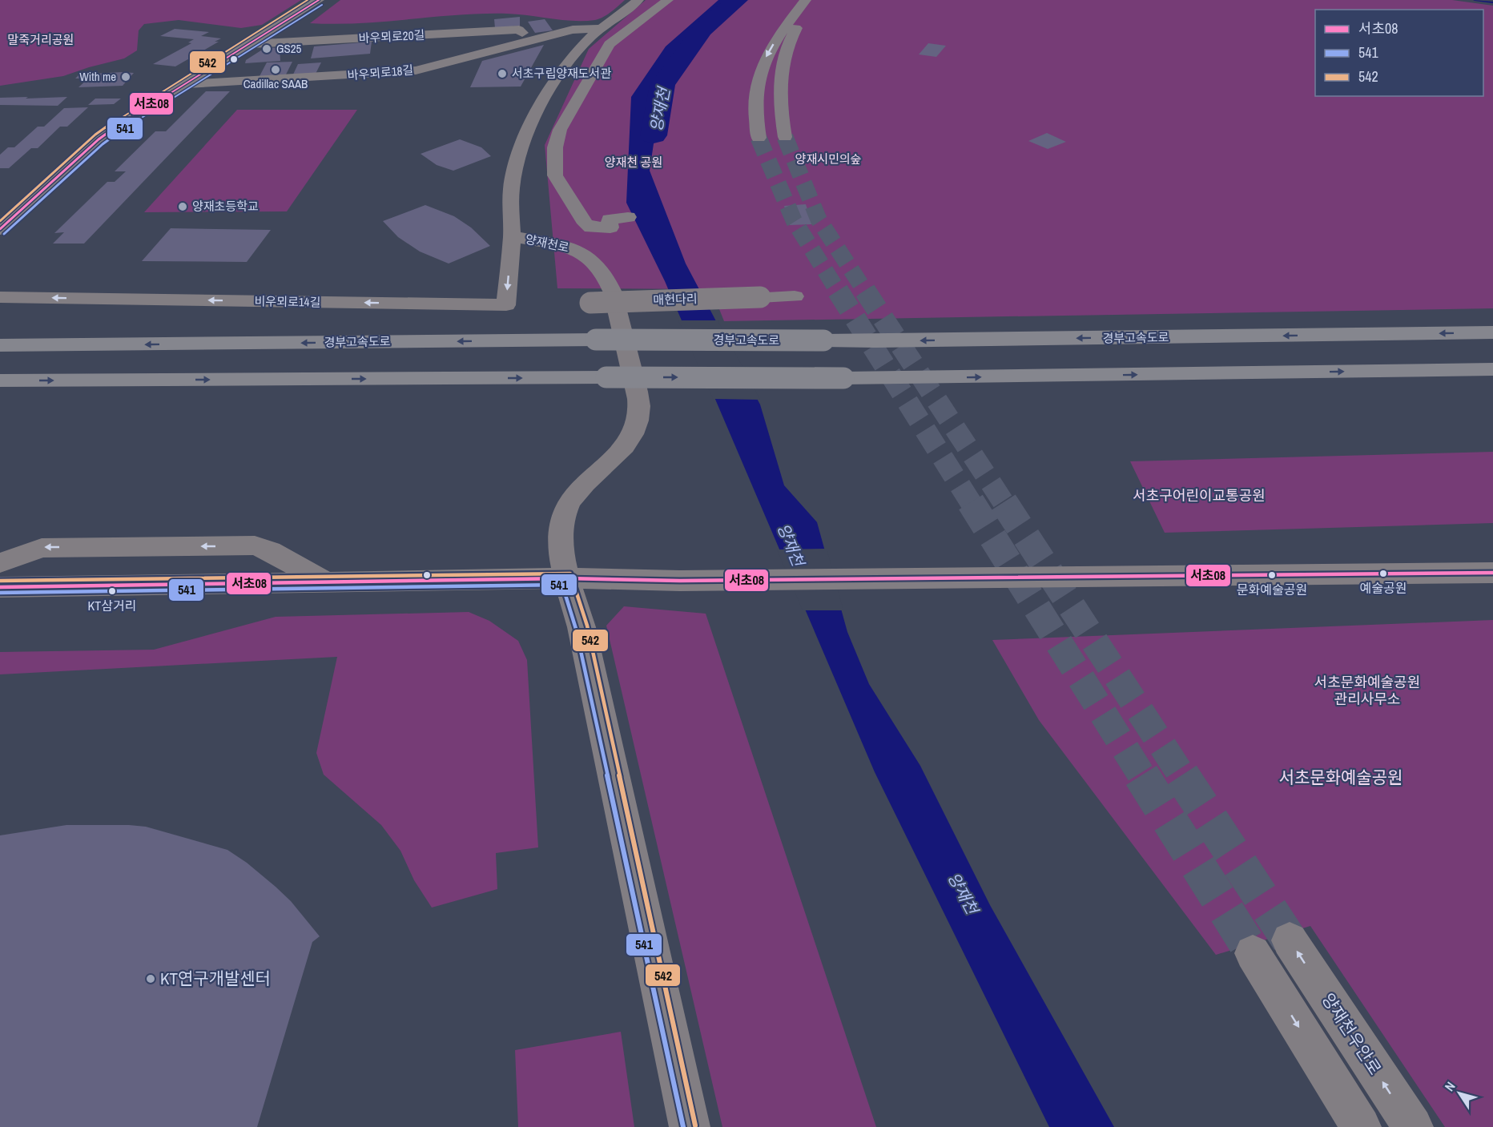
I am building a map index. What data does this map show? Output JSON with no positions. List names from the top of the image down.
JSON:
{
  "streets": {
    "highway": ["경부고속도로"],
    "street": [
      "바우뫼로20길",
      "바우뫼로18길",
      "양재천로",
      "매헌다리",
      "비우뫼로14길",
      "양재천우안로"
    ]
  },
  "crossings": [
    ["바우뫼로20길", "바우뫼로18길"],
    ["바우뫼로18길", "양재천로"],
    ["양재천로", "비우뫼로14길"]
  ],
  "one_way": ["비우뫼로14길"],
  "water": ["양재천"],
  "parks": [
    "말죽거리공원",
    "양재시민의숲",
    "양재천 공원",
    "서초구어린이교통공원",
    "서초문화예술공원 관리사무소",
    "서초문화예술공원"
  ],
  "places": [
    "GS25",
    "Cadillac SAAB",
    "서초구립양재도서관",
    "With me",
    "양재초등학교",
    "예술공원",
    "문화예술공원",
    "KT삼거리",
    "KT연구개발센터"
  ],
  "lines": ["transit line 서초08", "transit line 542", "transit line 541"],
  "legend": ["서초08", "541", "542"],
  "north": "top left"
}
